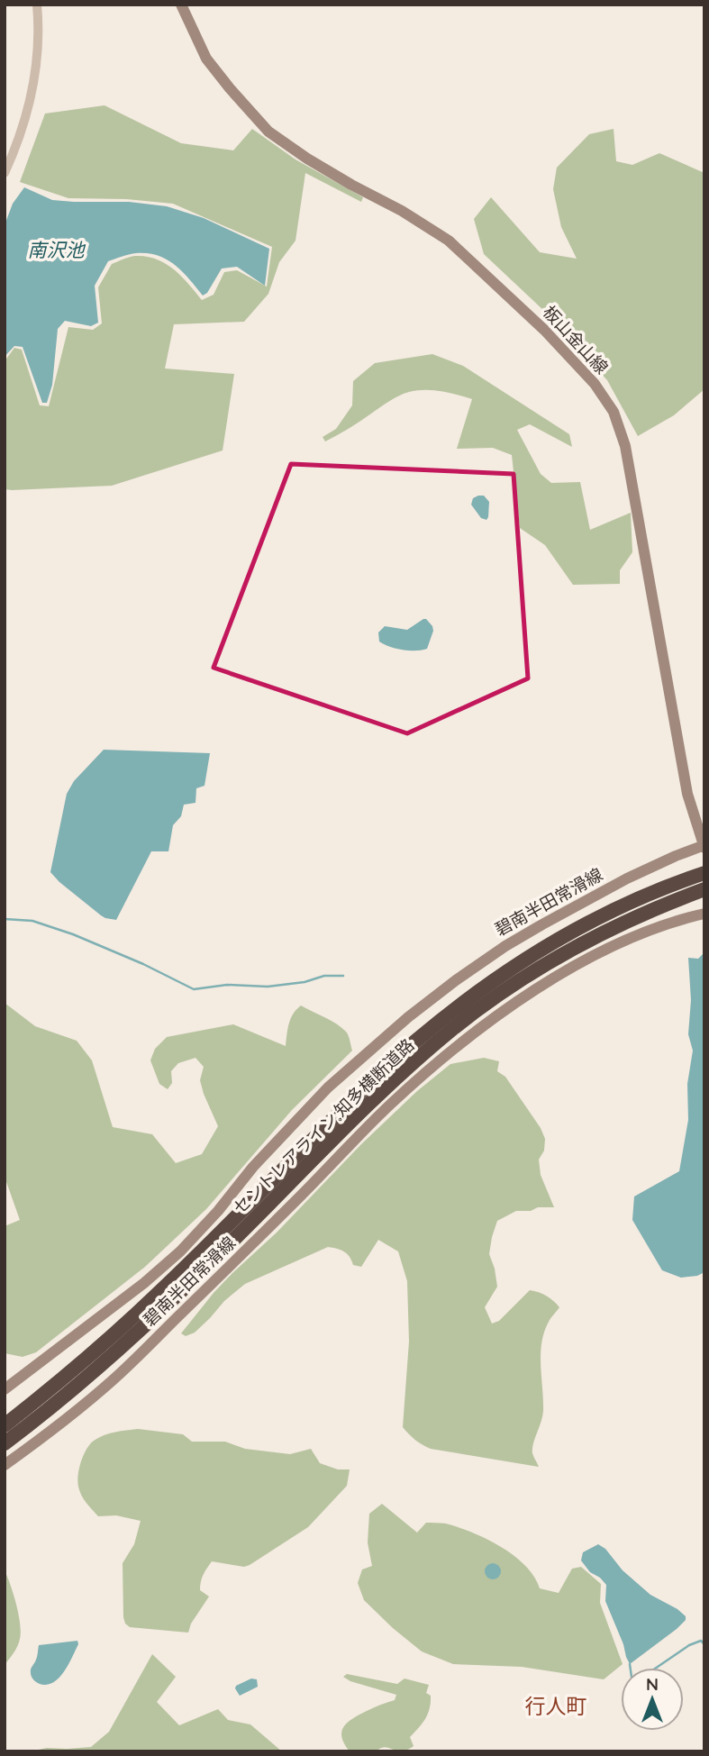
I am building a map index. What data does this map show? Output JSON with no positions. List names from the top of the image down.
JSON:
{
  "streets": {
    "highway": ["セントレアライン;知多横断道路"],
    "main road": ["板山金山線", "碧南半田常滑線"]
  },
  "crossings": [
    ["板山金山線", "碧南半田常滑線"]
  ],
  "districts": ["行人町"],
  "water": ["南沢池"],
  "north": "top"
}
